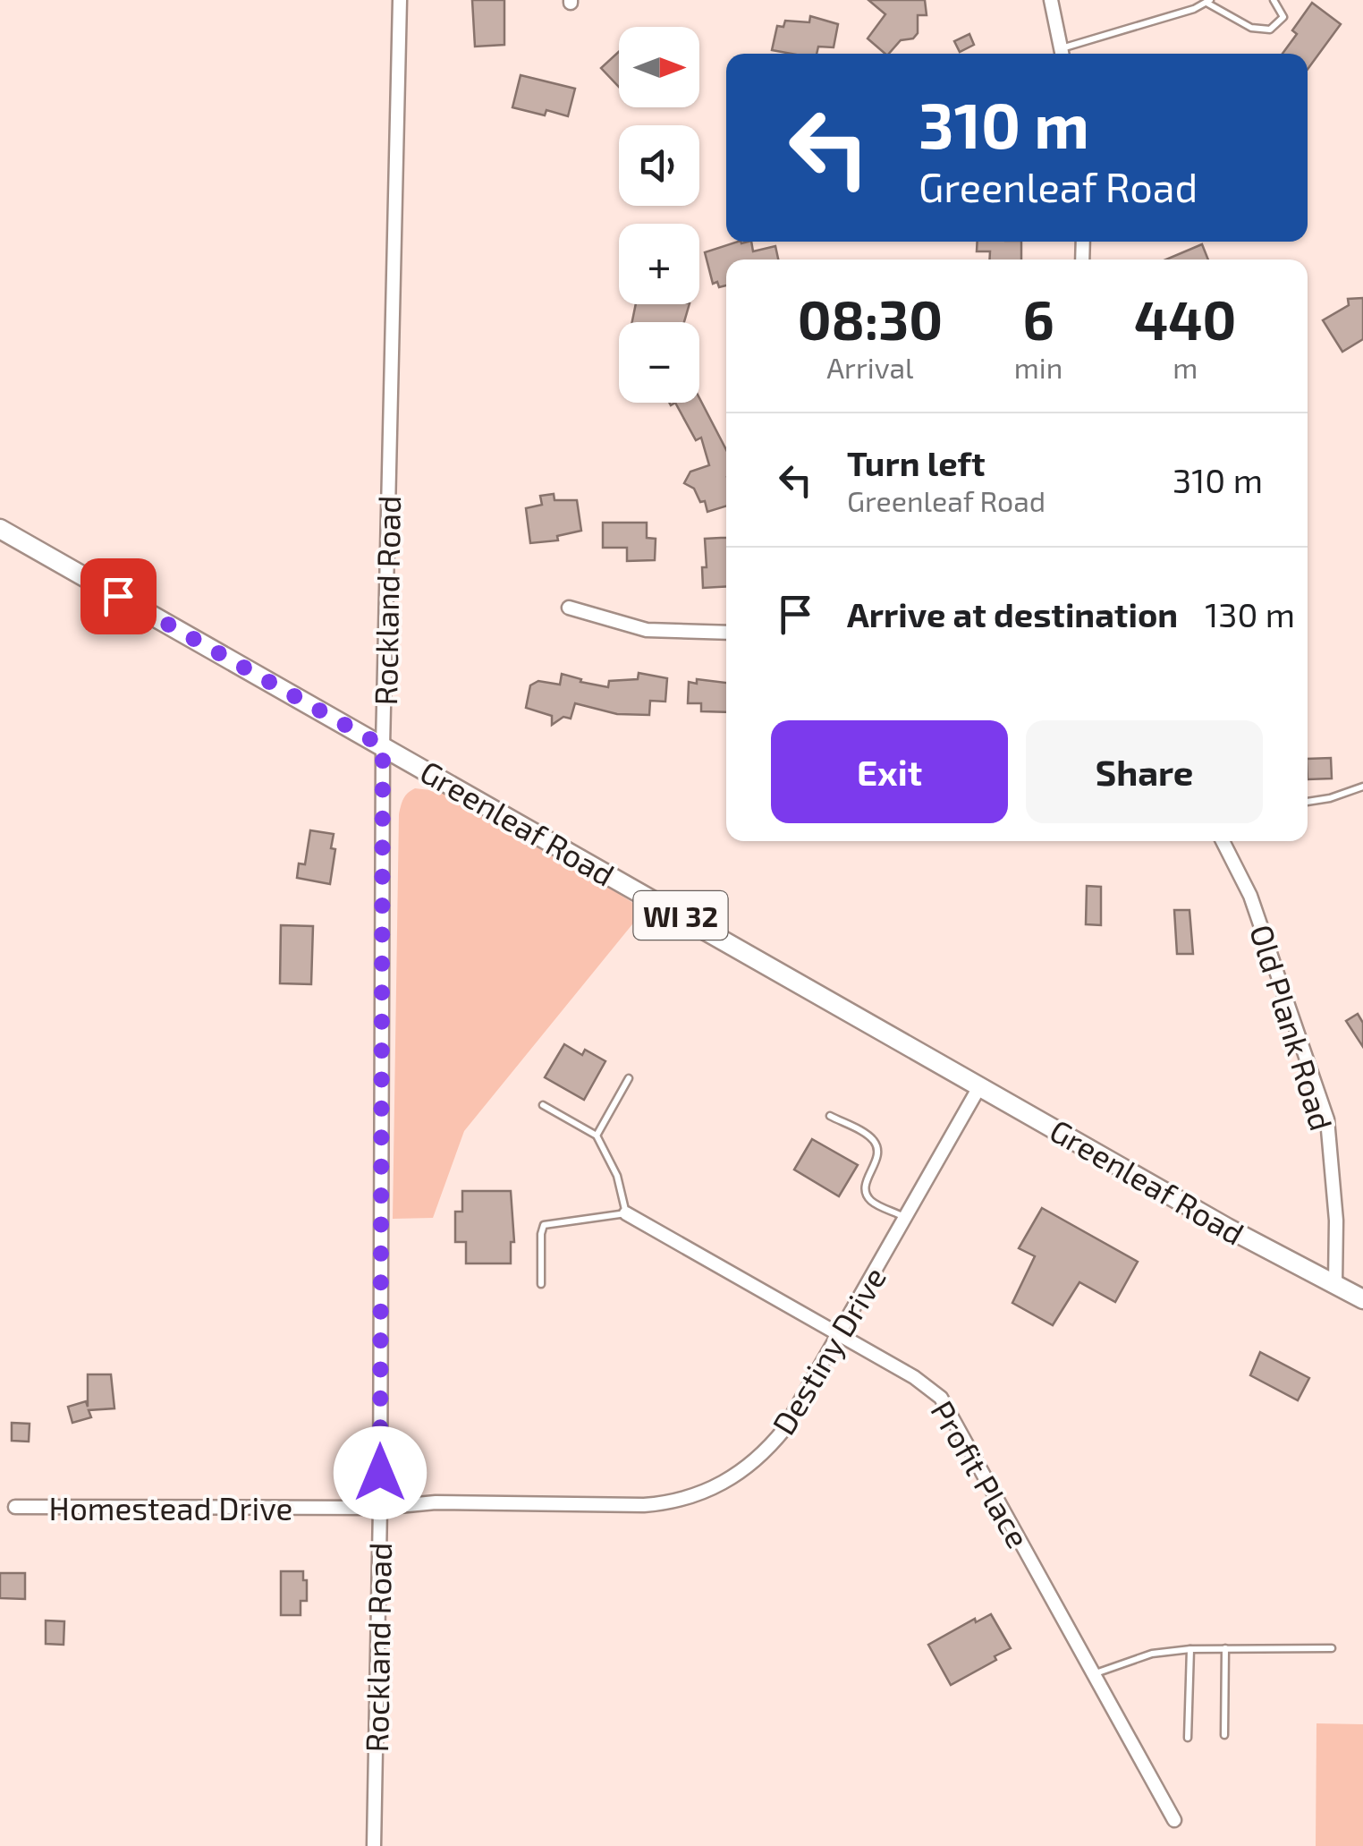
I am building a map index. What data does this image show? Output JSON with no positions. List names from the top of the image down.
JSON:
{
  "streets": {
    "main road": ["Greenleaf Road", "WI 32"],
    "street": [
      "Rockland Road",
      "Old Plank Road",
      "Destiny Drive",
      "Profit Place",
      "Homestead Drive"
    ]
  },
  "crossings": [
    ["Rockland Road", "Greenleaf Road"],
    ["Rockland Road", "Destiny Drive"],
    ["Rockland Road", "Homestead Drive"],
    ["Greenleaf Road", "Old Plank Road"],
    ["Greenleaf Road", "Destiny Drive"],
    ["Destiny Drive", "Profit Place"],
    ["Destiny Drive", "Homestead Drive"]
  ],
  "north": "right",
  "page": {
    "map_buttons": ["+", "−"],
    "turn": ["310 m", "Greenleaf Road"],
    "eta": [
      "08:30",
      "Arrival",
      "6",
      "min",
      "440",
      "m"
    ],
    "list": [
      {
        "name": "Turn left",
        "note": "Greenleaf Road",
        "value": "310 m"
      },
      {
        "name": "Arrive at destination",
        "value": "130 m"
      }
    ],
    "buttons": ["Exit", "Share"]
  }
}
